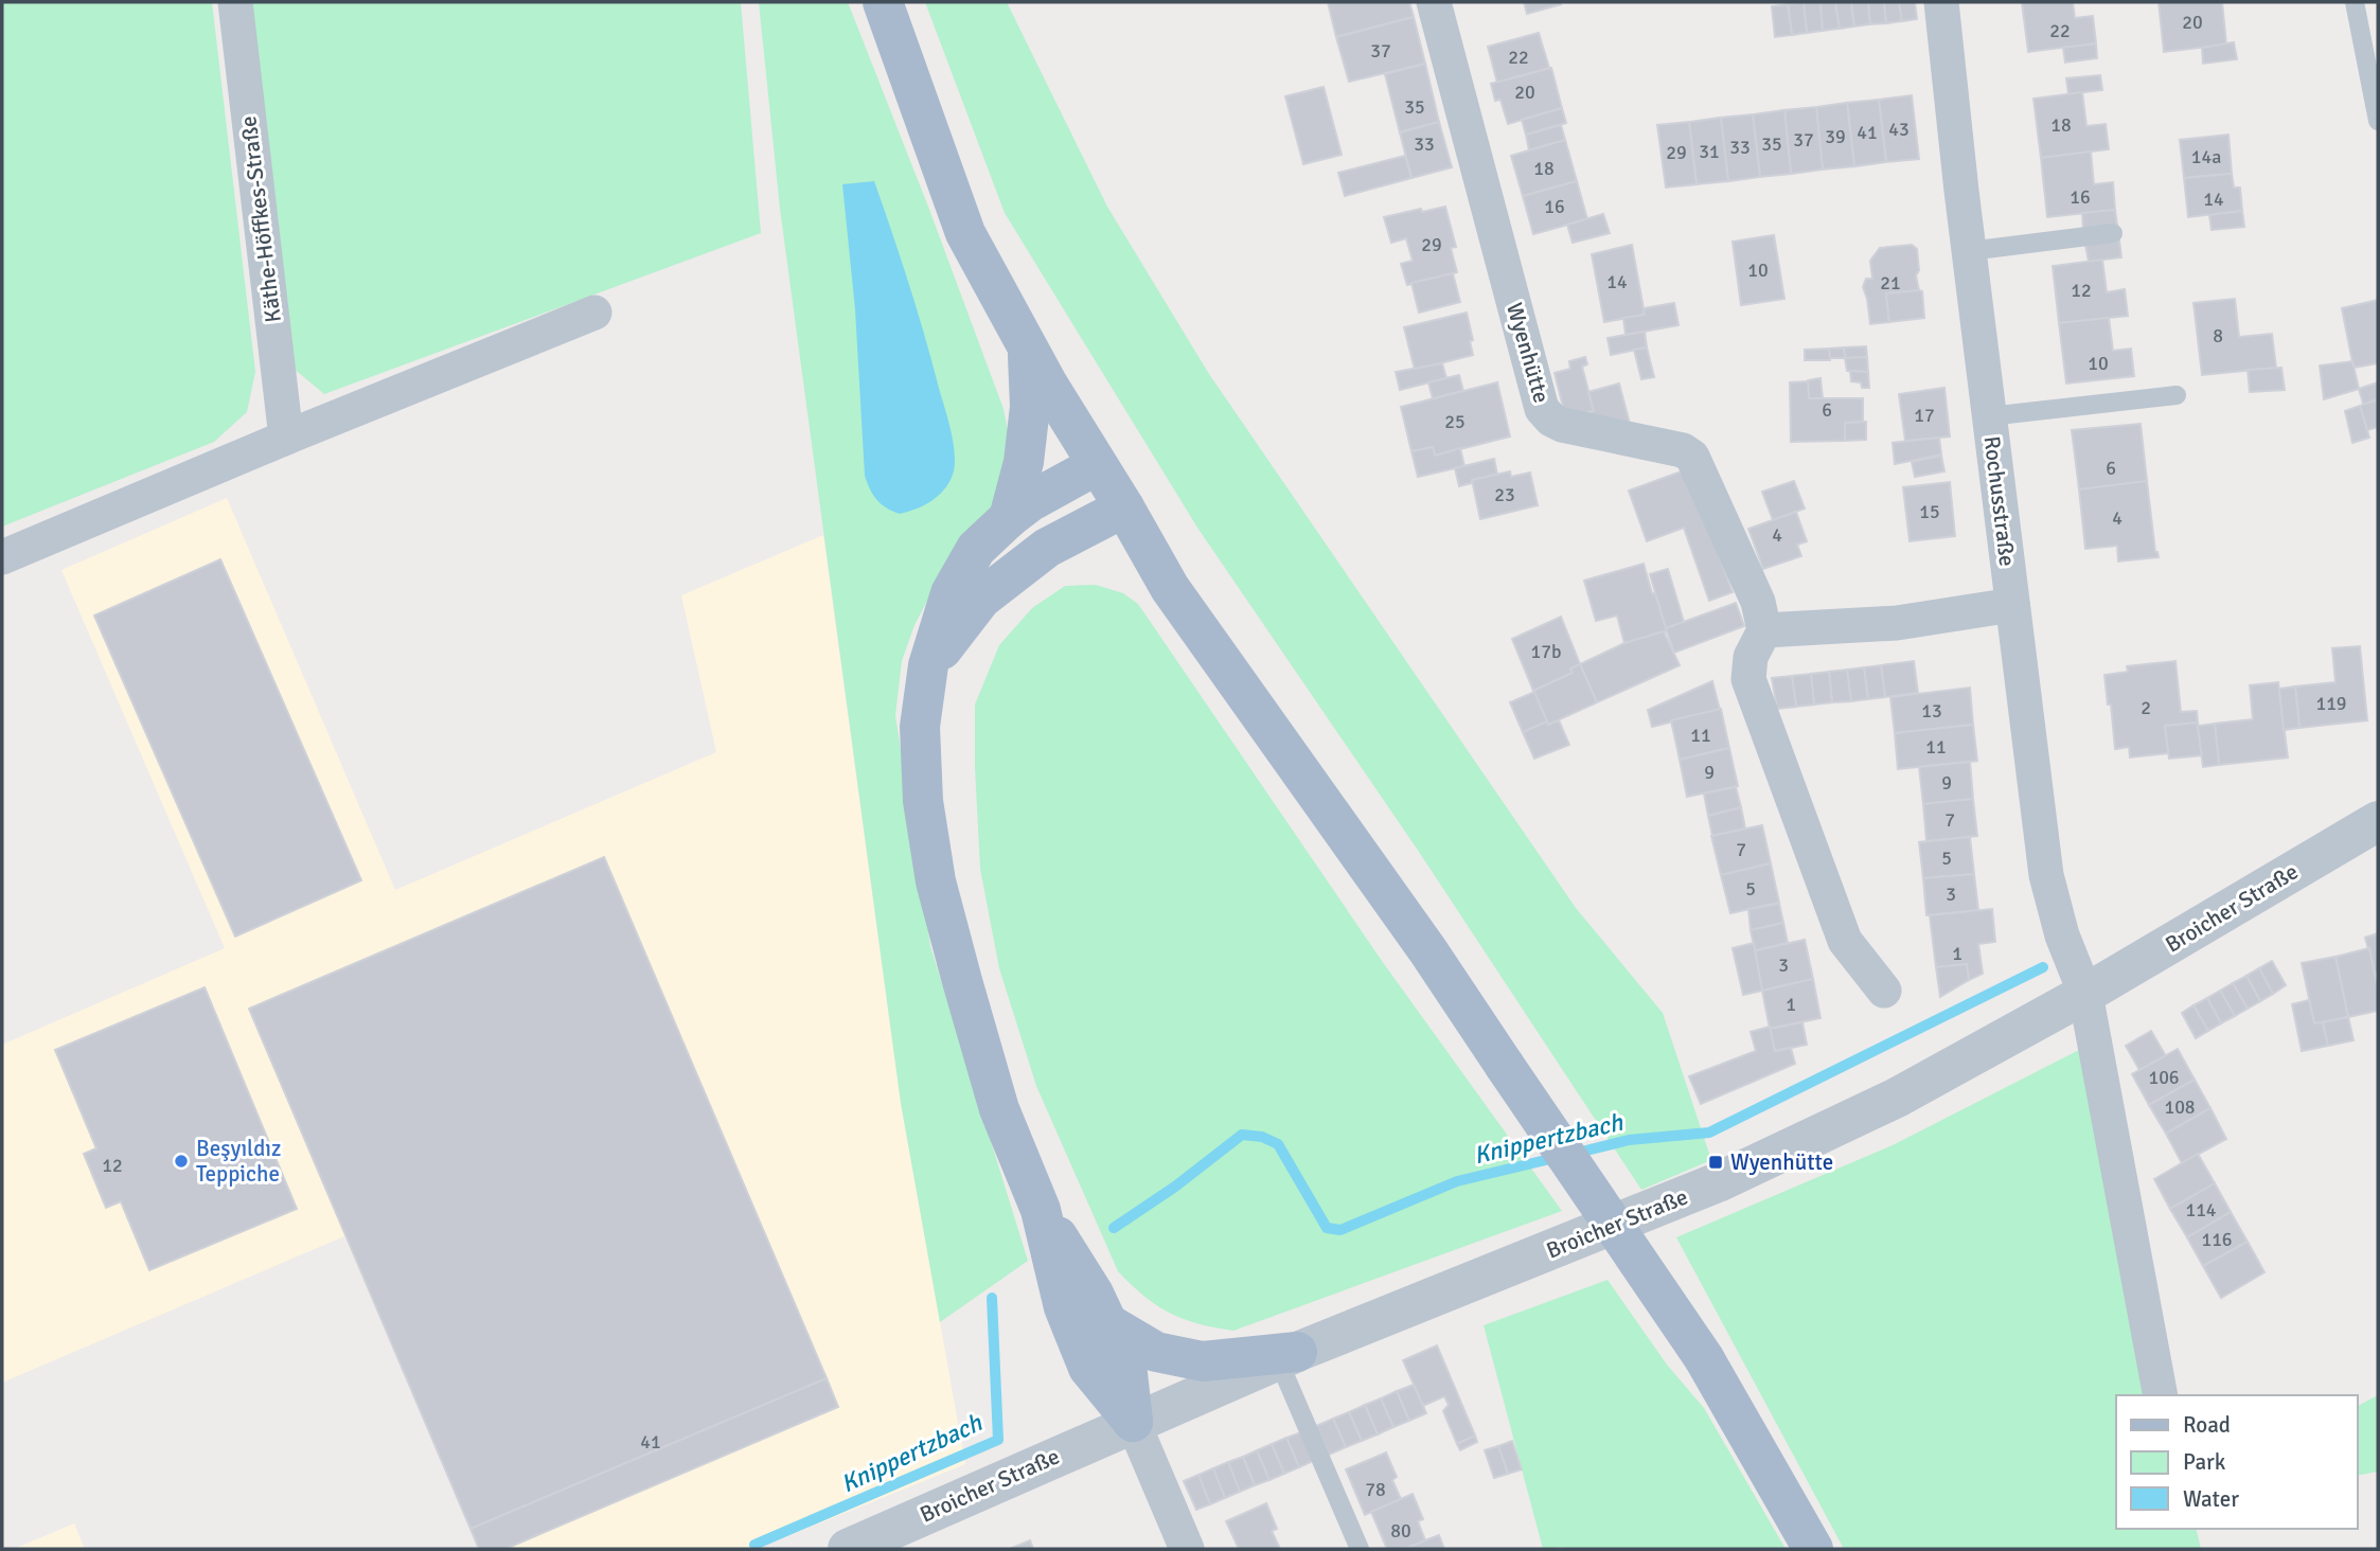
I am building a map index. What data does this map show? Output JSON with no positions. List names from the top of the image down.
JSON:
{
  "streets": {
    "street": [
      "Käthe-Höffkes-Straße",
      "Wyenhütte",
      "Rochusstraße",
      "Broicher Straße"
    ]
  },
  "crossings": [
    ["Rochusstraße", "Broicher Straße"]
  ],
  "water": ["Knippertzbach"],
  "places": {
    "other": ["Beşyıldız Teppiche"],
    "transit": ["Wyenhütte"]
  },
  "house_numbers": [
    "20",
    "22",
    "37",
    "22",
    "20",
    "35",
    "18",
    "43",
    "41",
    "39",
    "37",
    "33",
    "35",
    "33",
    "31",
    "29",
    "14a",
    "18",
    "16",
    "14",
    "16",
    "29",
    "10",
    "14",
    "21",
    "12",
    "8",
    "10",
    "6",
    "17",
    "25",
    "6",
    "23",
    "15",
    "4",
    "4",
    "17b",
    "119",
    "2",
    "13",
    "11",
    "11",
    "9",
    "9",
    "7",
    "7",
    "5",
    "5",
    "3",
    "1",
    "3",
    "1",
    "106",
    "108",
    "12",
    "114",
    "116",
    "41",
    "78",
    "80"
  ],
  "legend": ["Road", "Park", "Water"]
}
